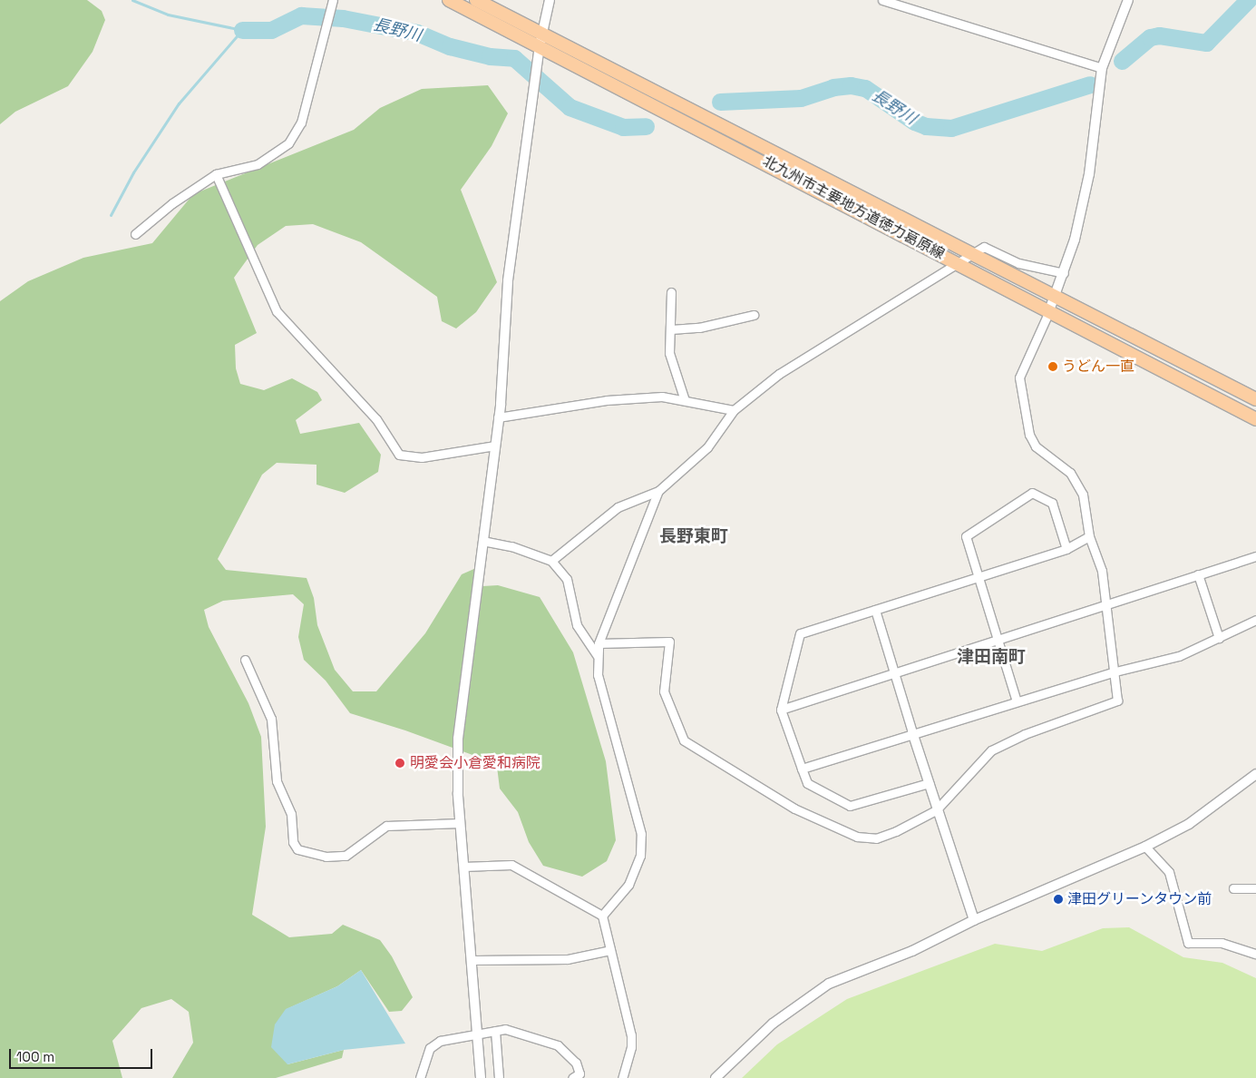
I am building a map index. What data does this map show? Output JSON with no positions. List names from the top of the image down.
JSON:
{
  "streets": {
    "main road": ["北九州市主要地方道徳力葛原線"]
  },
  "districts": ["長野東町", "津田南町"],
  "water": ["長野川"],
  "places": ["うどん一直", "明愛会小倉愛和病院", "津田グリーンタウン前"],
  "scale_bar": "100 m"
}
